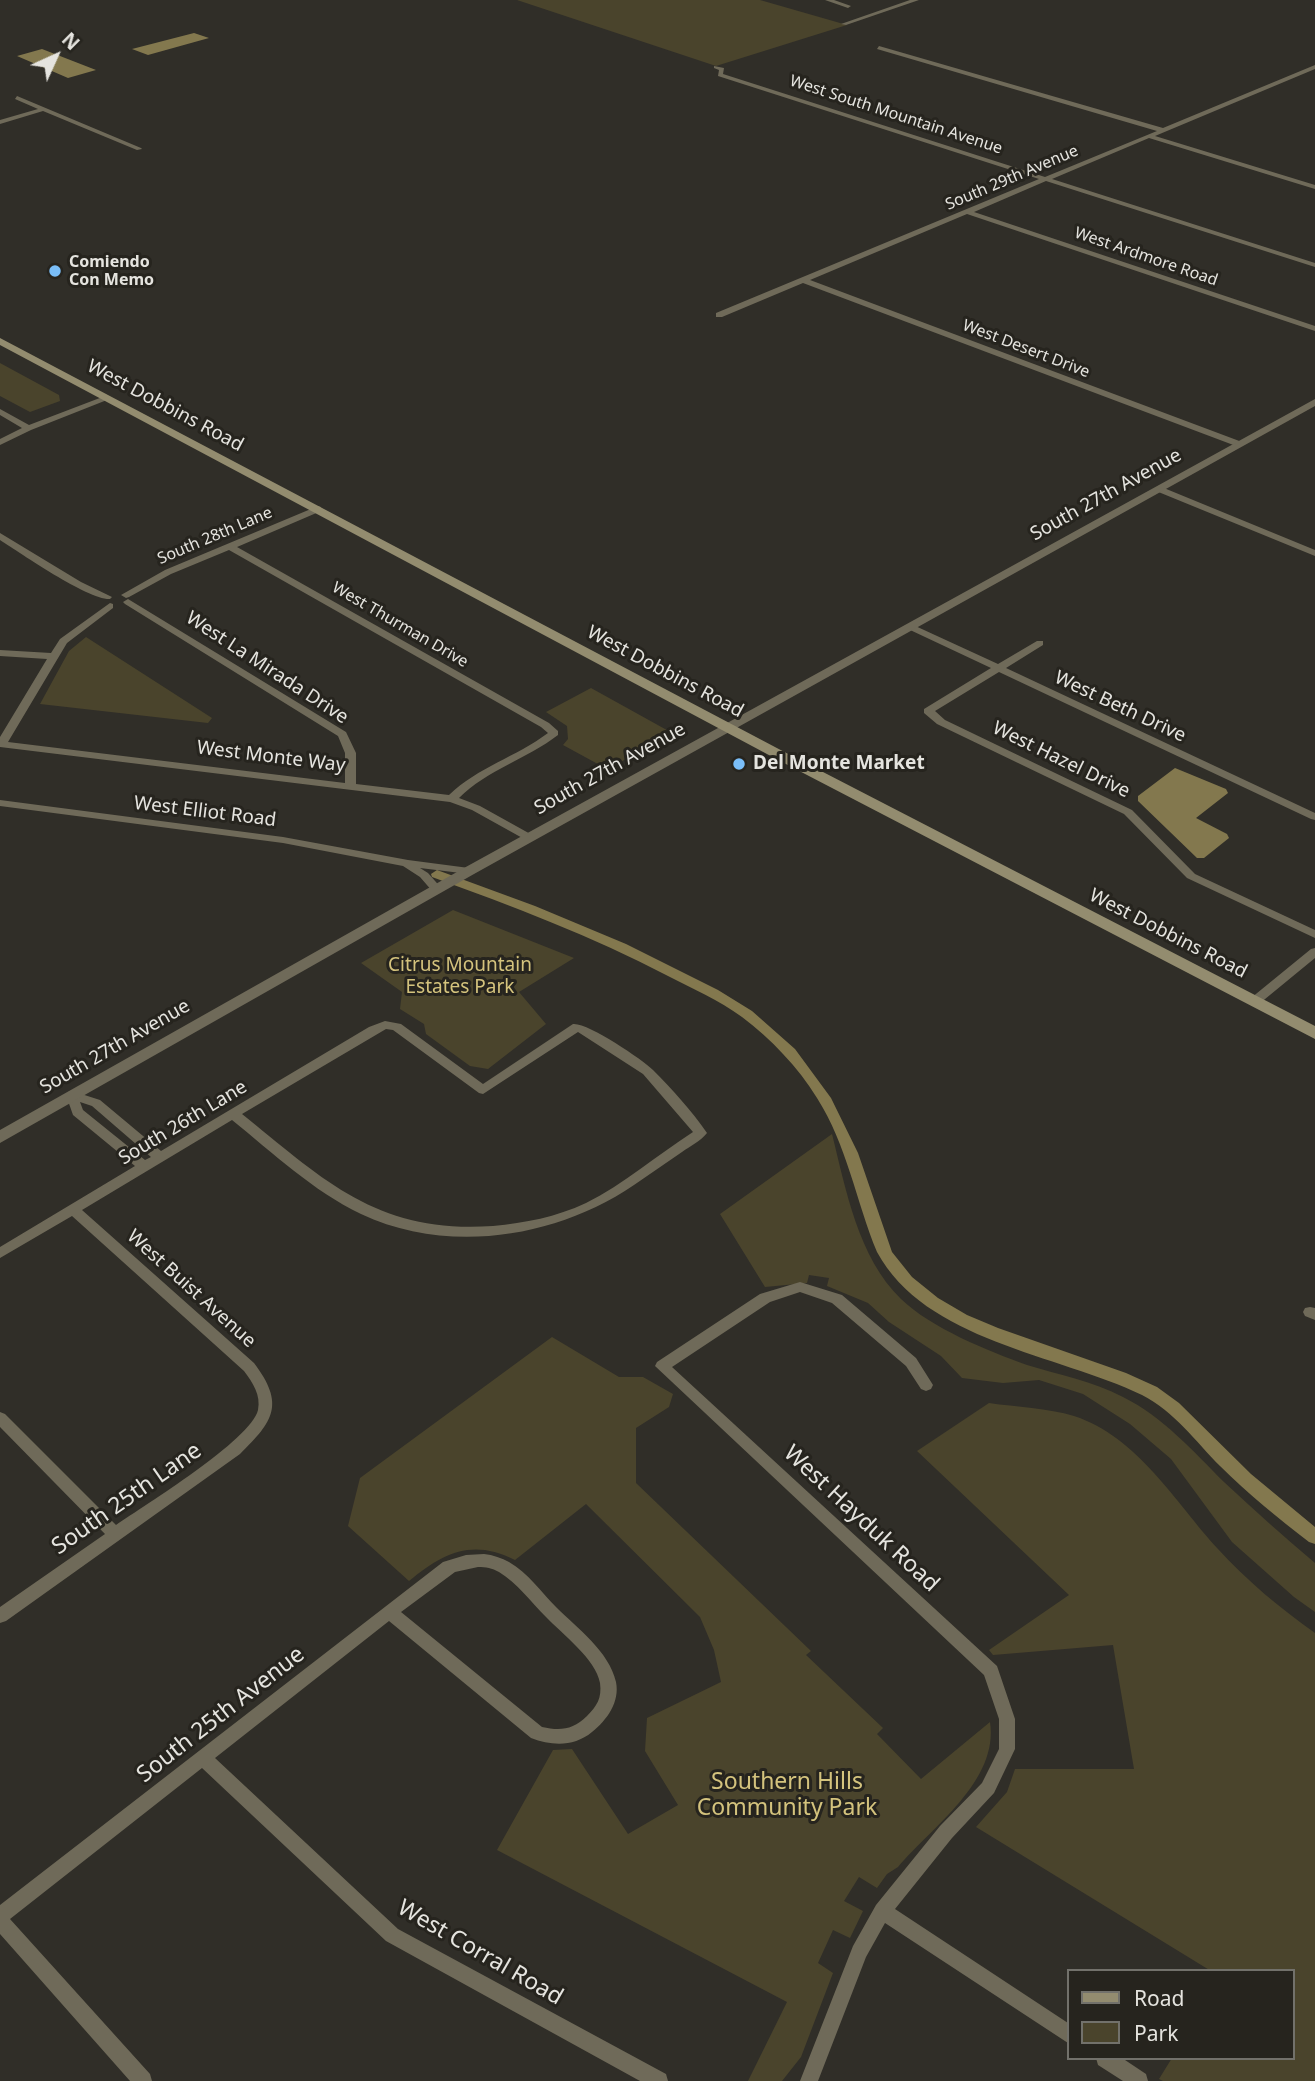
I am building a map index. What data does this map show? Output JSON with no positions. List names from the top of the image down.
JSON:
{
  "streets": {
    "main road": ["West Dobbins Road"],
    "street": [
      "West South Mountain Avenue",
      "South 29th Avenue",
      "West Ardmore Road",
      "West Desert Drive",
      "South 27th Avenue",
      "South 28th Lane",
      "West Thurman Drive",
      "West La Mirada Drive",
      "West Beth Drive",
      "West Monte Way",
      "West Hazel Drive",
      "West Elliot Road",
      "South 26th Lane",
      "West Buist Avenue",
      "South 25th Lane",
      "West Hayduk Road",
      "South 25th Avenue",
      "West Corral Road"
    ]
  },
  "crossings": [
    ["West South Mountain Avenue", "South 29th Avenue"],
    ["South 29th Avenue", "West Ardmore Road"],
    ["South 29th Avenue", "West Desert Drive"],
    ["West Desert Drive", "South 27th Avenue"],
    ["West Dobbins Road", "South 27th Avenue"],
    ["West Dobbins Road", "South 28th Lane"],
    ["South 27th Avenue", "West Beth Drive"],
    ["South 27th Avenue", "West Monte Way"],
    ["South 27th Avenue", "West Elliot Road"],
    ["South 28th Lane", "West Thurman Drive"],
    ["South 28th Lane", "West La Mirada Drive"],
    ["West La Mirada Drive", "West Monte Way"],
    ["West Beth Drive", "West Hazel Drive"],
    ["South 26th Lane", "West Buist Avenue"],
    ["West Buist Avenue", "South 25th Lane"],
    ["South 25th Avenue", "West Corral Road"]
  ],
  "parks": ["Citrus Mountain Estates Park", "Southern Hills Community Park"],
  "places": ["Comiendo Con Memo", "Del Monte Market"],
  "legend": ["Road", "Park"],
  "north": "top right"
}
